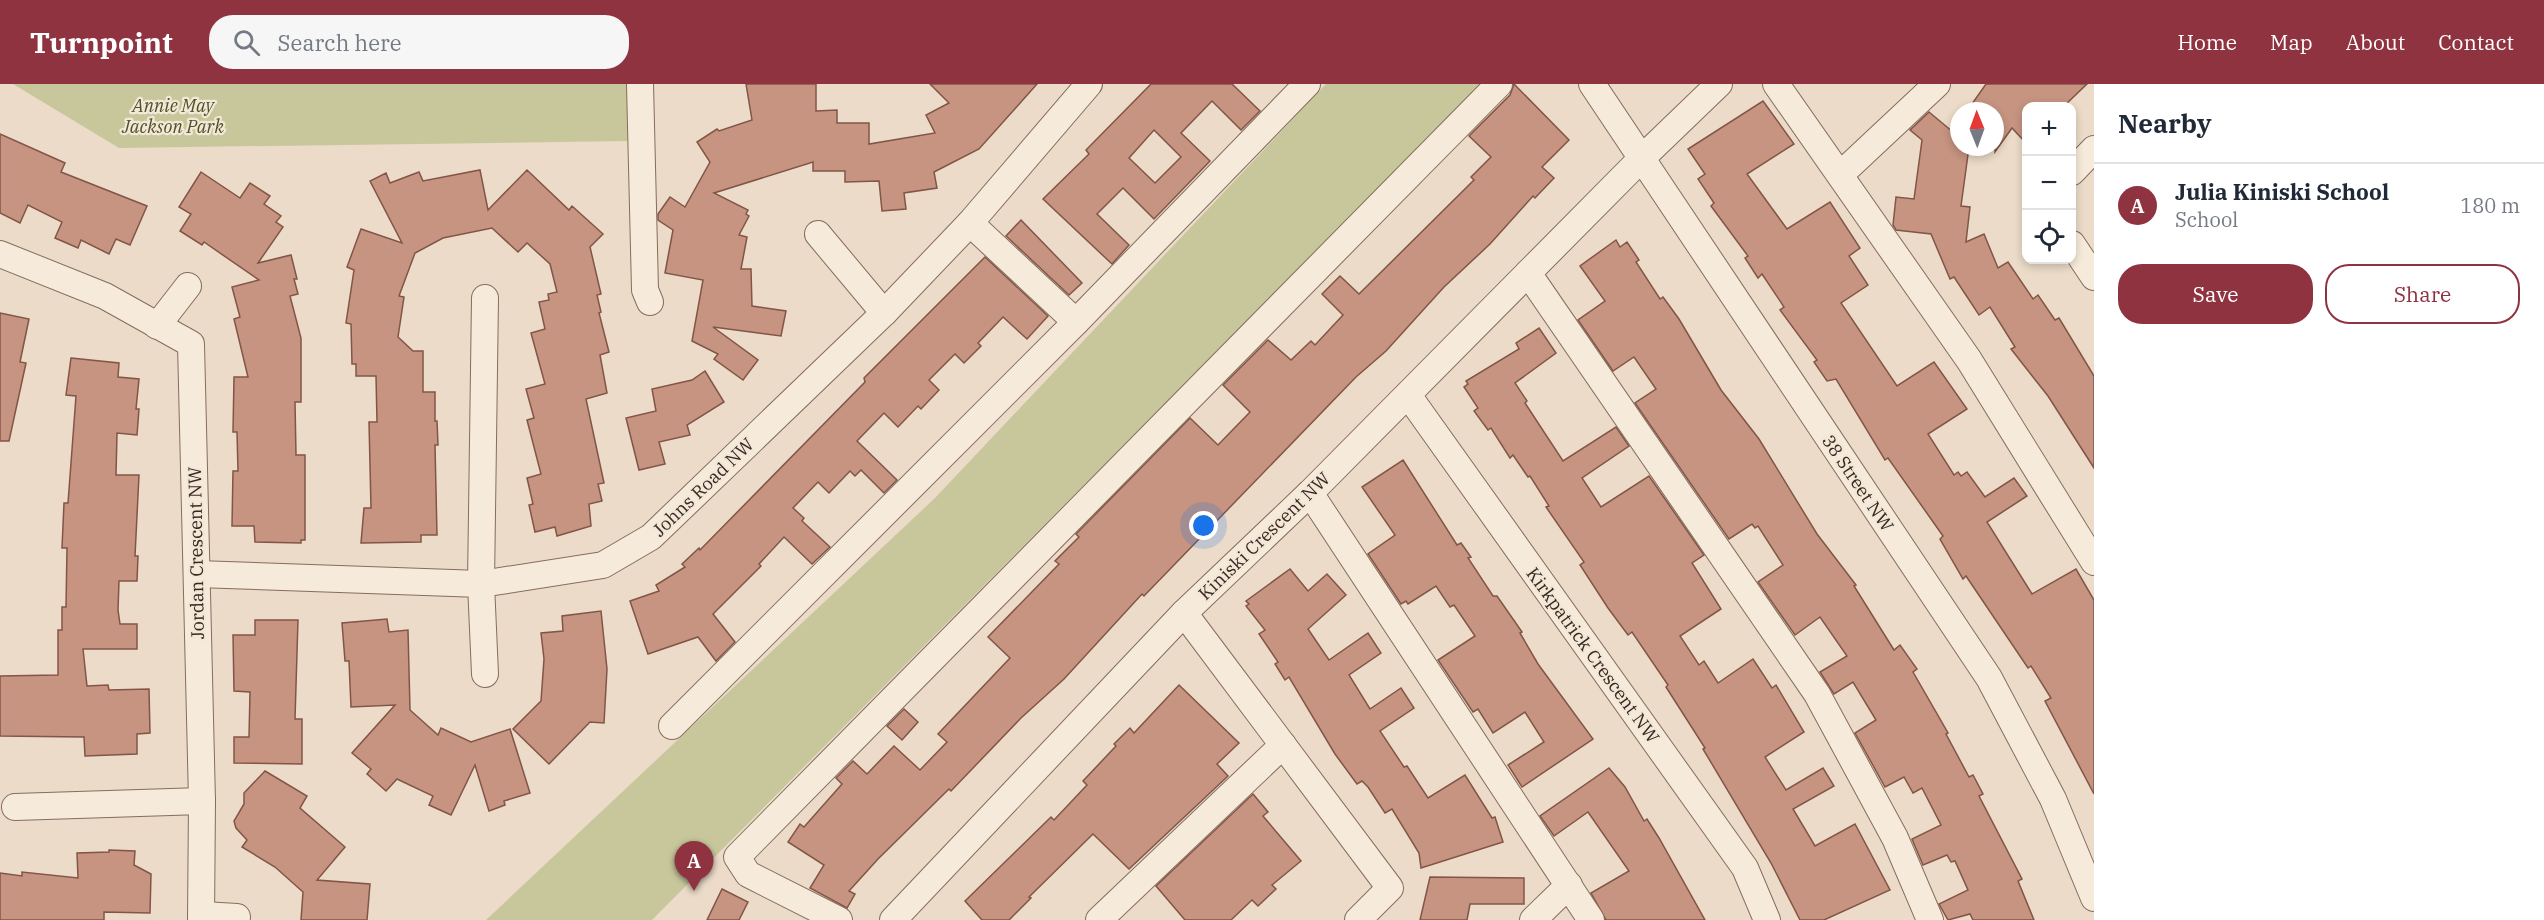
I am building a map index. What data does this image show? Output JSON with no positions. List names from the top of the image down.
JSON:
{
  "streets": {
    "street": [
      "38 Street NW",
      "Johns Road NW",
      "Kiniski Crescent NW",
      "Jordan Crescent NW",
      "Kirkpatrick Crescent NW"
    ]
  },
  "crossings": [
    ["38 Street NW", "Kiniski Crescent NW"],
    ["Johns Road NW", "Jordan Crescent NW"],
    ["Kiniski Crescent NW", "Kirkpatrick Crescent NW"]
  ],
  "parks": ["Annie May Jackson Park"],
  "north": "top",
  "page": {
    "header": "Turnpoint",
    "search": "Search here",
    "nav": [
      "Home",
      "Map",
      "About",
      "Contact"
    ],
    "heading": "Nearby",
    "map_buttons": ["+", "−"],
    "list": [
      {
        "mark": "A",
        "name": "Julia Kiniski School",
        "note": "School",
        "value": "180 m"
      }
    ],
    "buttons": ["Save", "Share"],
    "pins": "A"
  }
}
